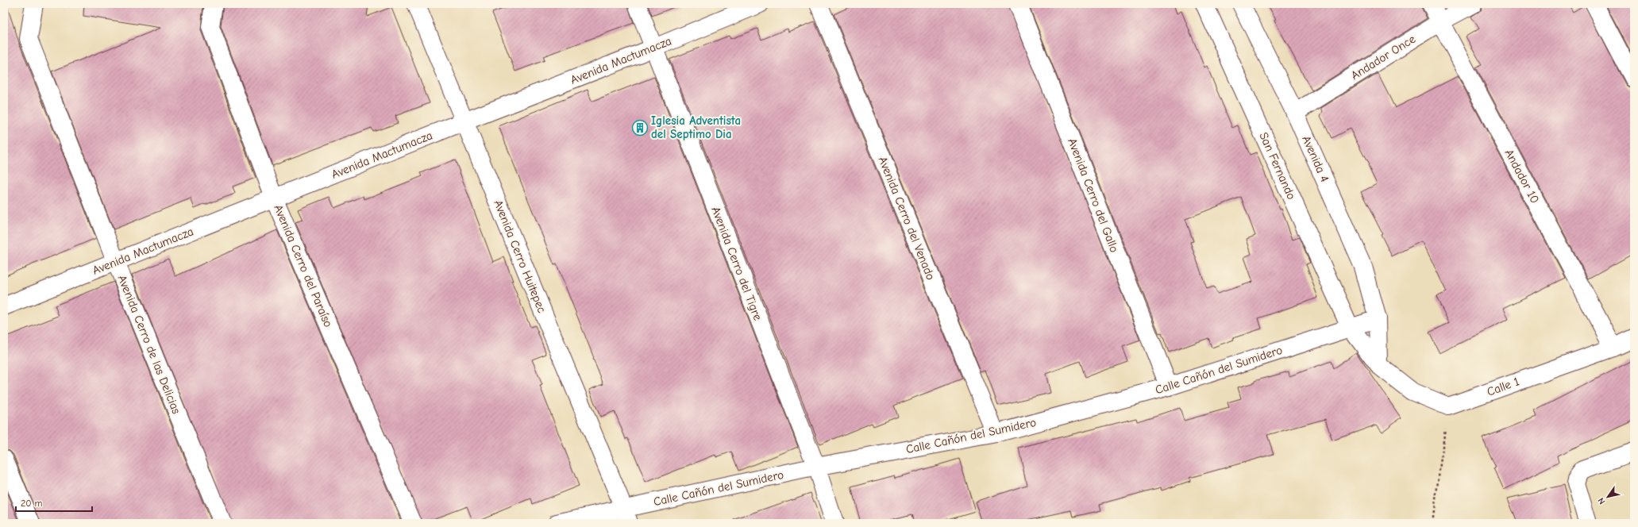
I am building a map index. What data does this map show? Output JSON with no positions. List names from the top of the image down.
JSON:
{
  "streets": {
    "street": [
      "Andador Once",
      "Avenida Mactumacza",
      "Avenida 4",
      "San Fernando",
      "Andador 10",
      "Avenida Cerro del Gallo",
      "Avenida Cerro del Venado",
      "Avenida Cerro Huitepec",
      "Avenida Cerro del Tigre",
      "Avenida Cerro del Paraíso",
      "Avenida Cerro de las Delicias",
      "Calle Cañón del Sumidero",
      "Calle 1"
    ]
  },
  "crossings": [
    ["Andador Once", "Avenida 4"],
    ["Andador Once", "Andador 10"],
    ["Avenida Mactumacza", "Avenida Cerro Huitepec"],
    ["Avenida Mactumacza", "Avenida Cerro del Tigre"],
    ["Avenida Mactumacza", "Avenida Cerro del Paraíso"],
    ["Avenida Mactumacza", "Avenida Cerro de las Delicias"],
    ["Avenida 4", "Calle Cañón del Sumidero"],
    ["San Fernando", "Calle Cañón del Sumidero"],
    ["Andador 10", "Calle 1"],
    ["Avenida Cerro del Gallo", "Calle Cañón del Sumidero"],
    ["Avenida Cerro del Venado", "Calle Cañón del Sumidero"],
    ["Avenida Cerro Huitepec", "Calle Cañón del Sumidero"],
    ["Avenida Cerro del Tigre", "Calle Cañón del Sumidero"]
  ],
  "places": {
    "building": ["Iglesia Adventista del Septimo Dia"]
  },
  "scale_bar": "20 m",
  "north": "bottom left"
}
